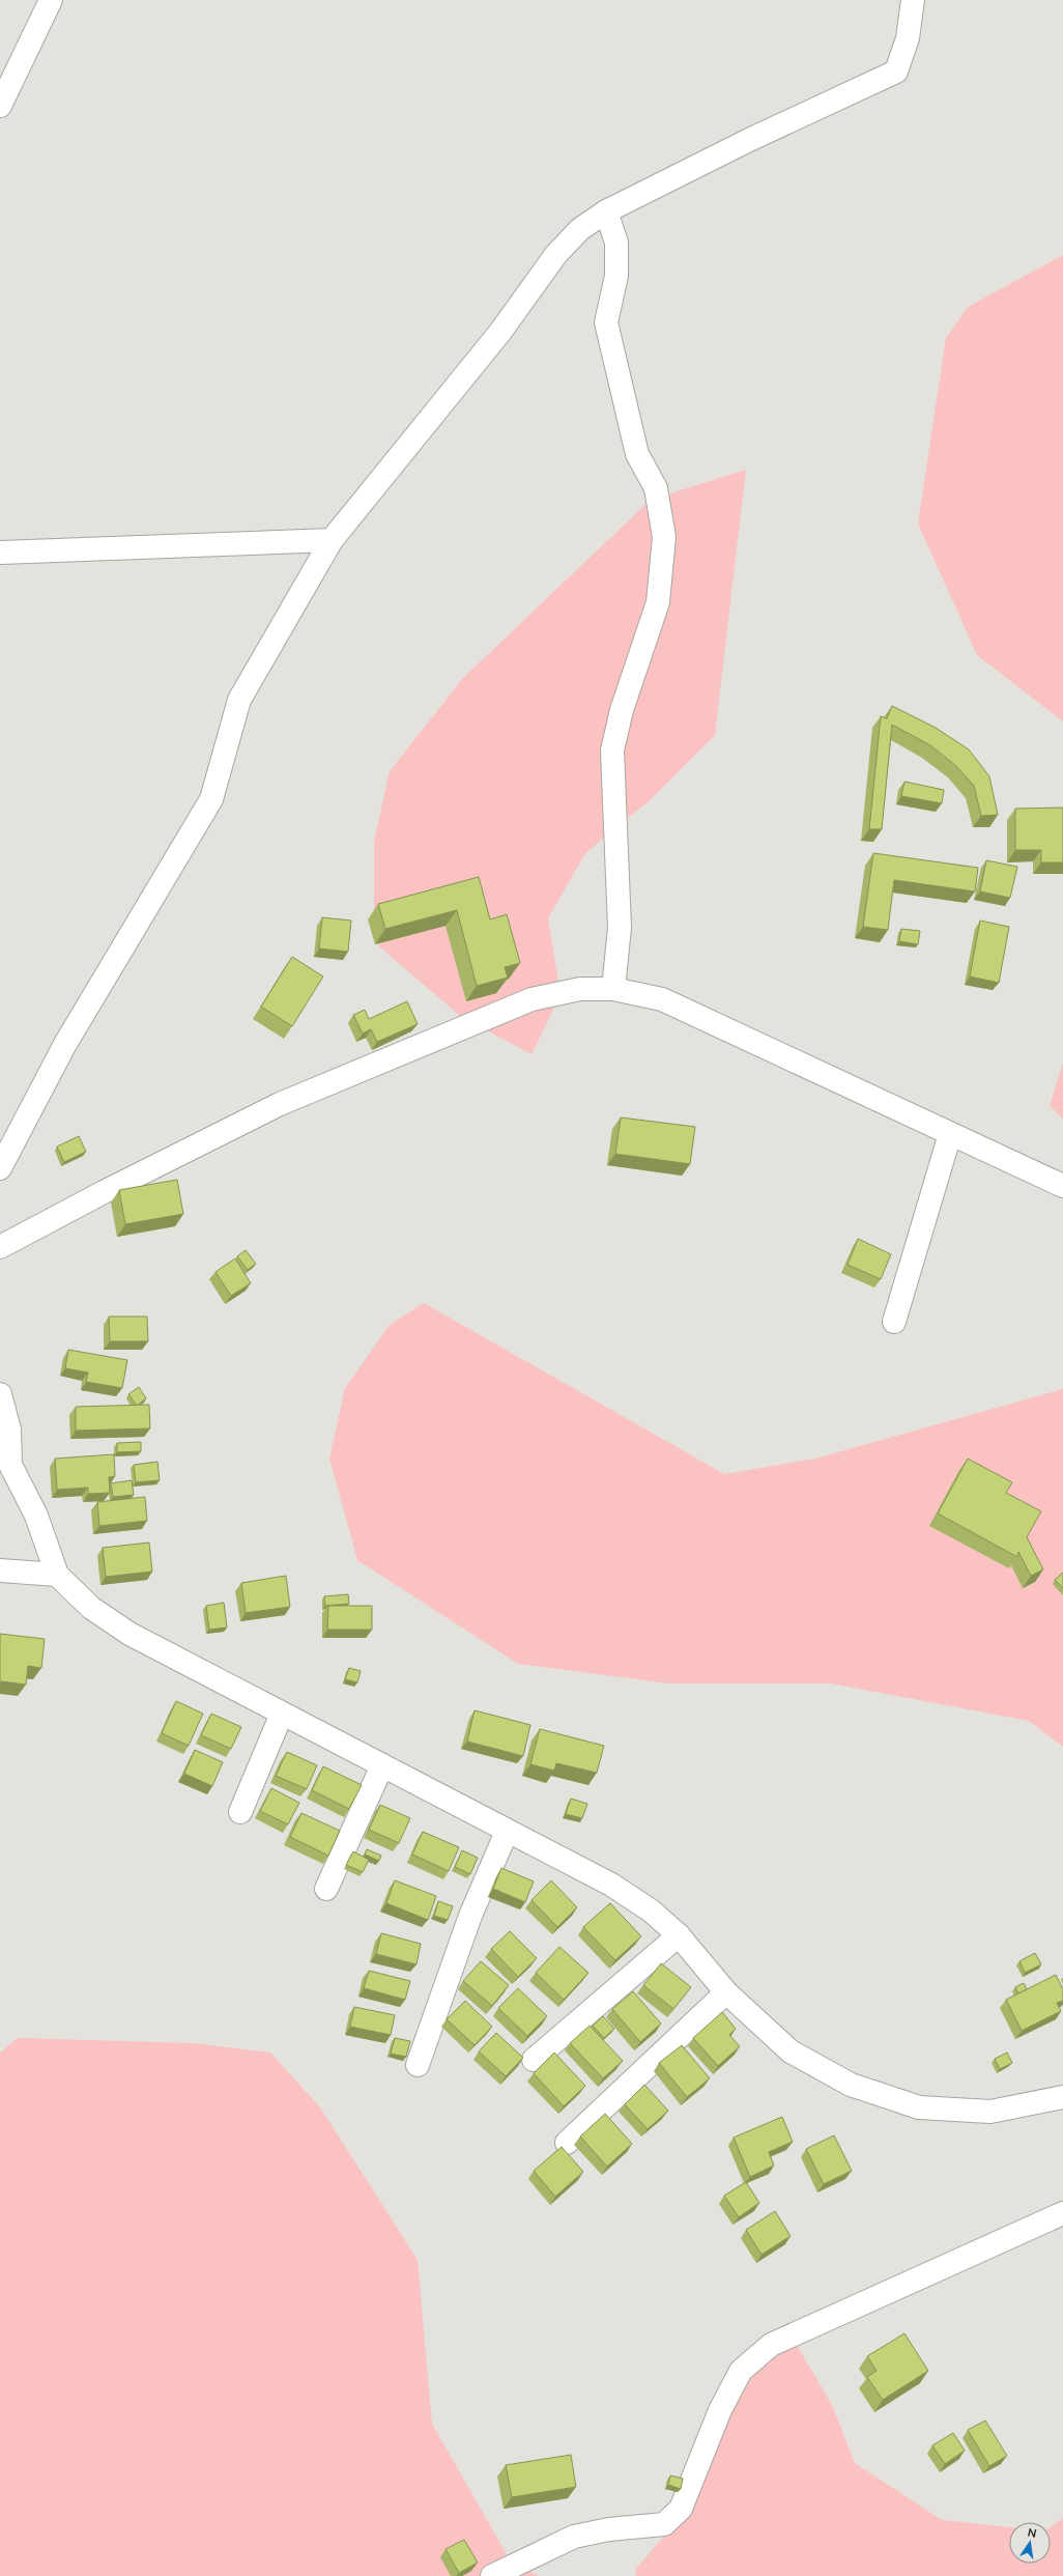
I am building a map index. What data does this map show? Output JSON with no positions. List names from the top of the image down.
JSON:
{
  "north": "top"
}
